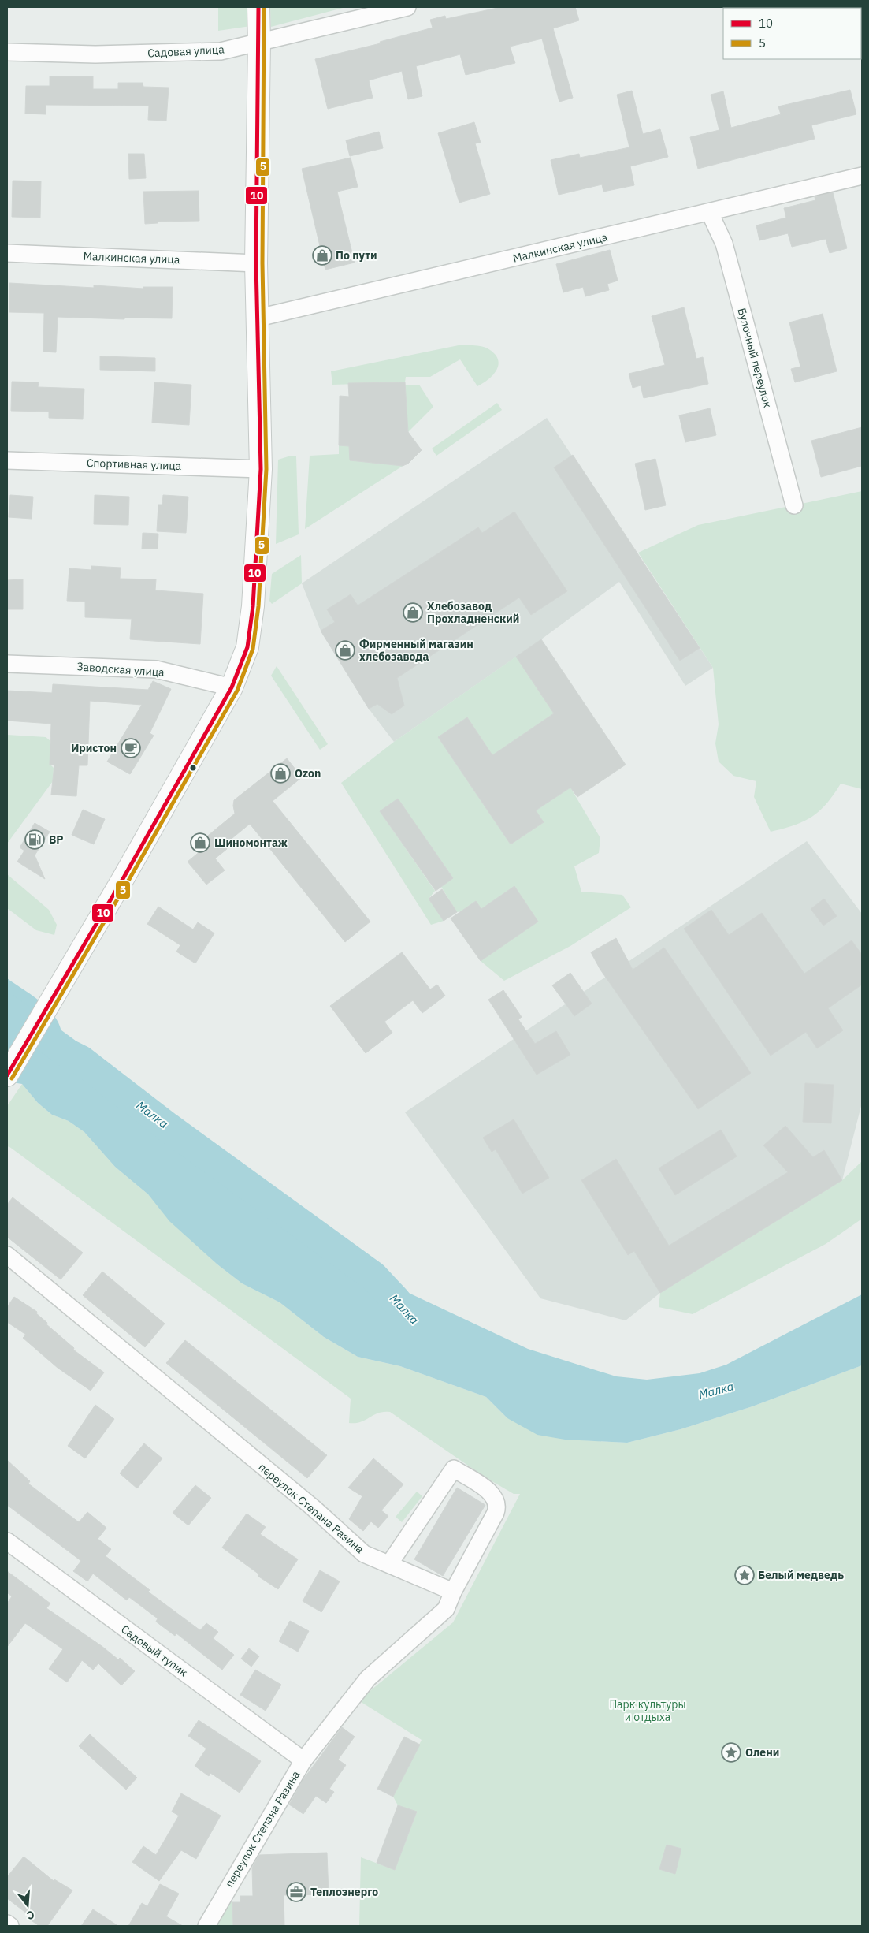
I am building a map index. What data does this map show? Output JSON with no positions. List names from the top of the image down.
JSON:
{
  "streets": {
    "street": [
      "Садовая улица",
      "Малкинская улица",
      "Булочный переулок",
      "Спортивная улица",
      "Заводская улица",
      "переулок Степана Разина",
      "Садовый тупик"
    ]
  },
  "crossings": [
    ["Малкинская улица", "Булочный переулок"],
    ["переулок Степана Разина", "Садовый тупик"]
  ],
  "water": ["Малка"],
  "parks": ["Парк культуры и отдыха"],
  "places": {
    "shop": [
      "По пути",
      "Хлебозавод Прохладненский",
      "Фирменный магазин хлебозавода",
      "Ozon",
      "Шиномонтаж"
    ],
    "cafe": ["Иристон"],
    "fuel station": ["BP"],
    "place": ["Белый медведь", "Олени"],
    "office": ["Теплоэнерго"]
  },
  "lines": ["transit line 10", "transit line 5"],
  "legend": ["10", "5"],
  "north": "bottom"
}
